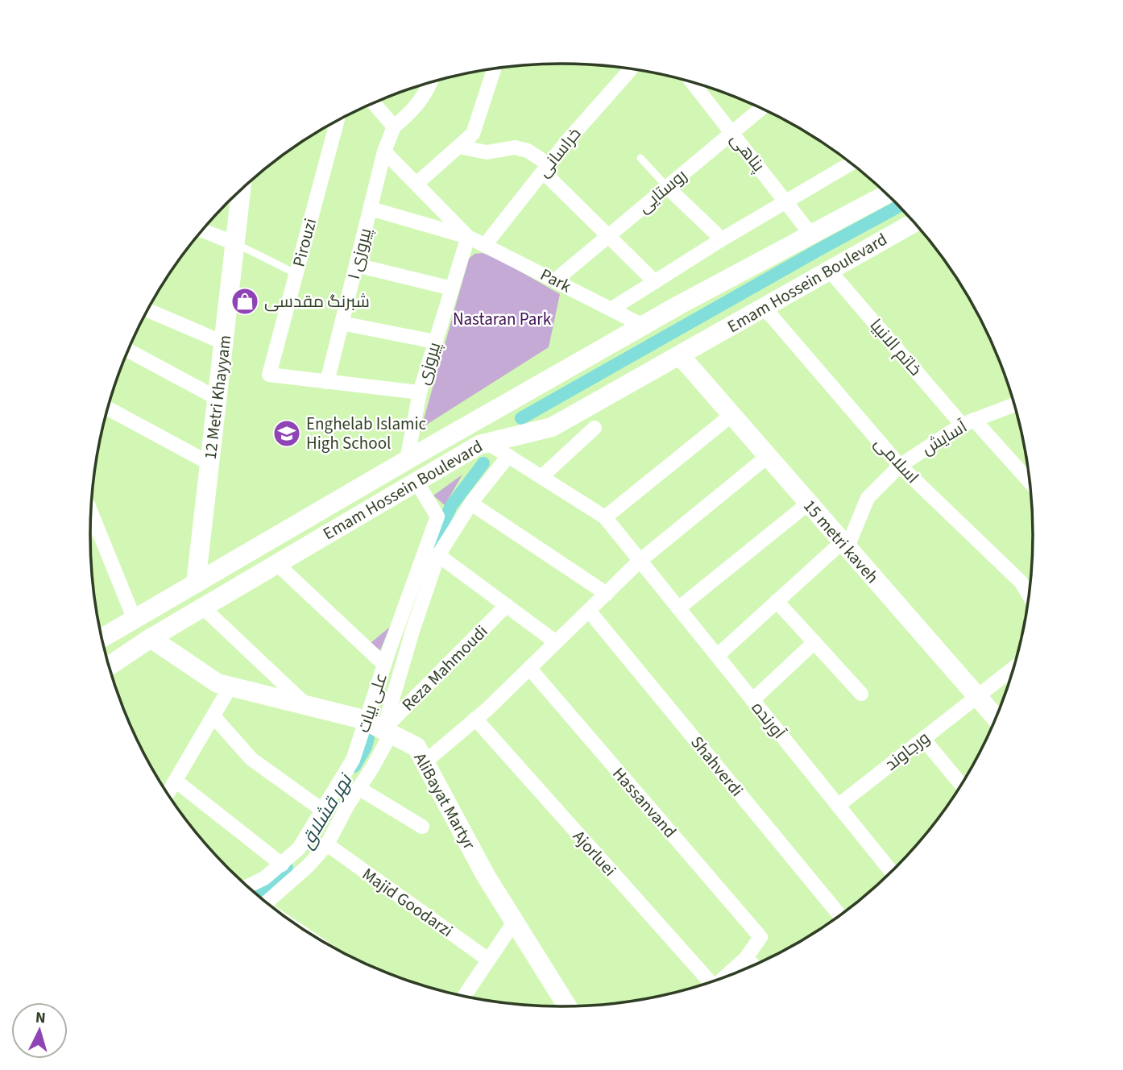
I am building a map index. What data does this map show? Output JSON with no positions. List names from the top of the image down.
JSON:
{
  "streets": {
    "main road": [
      "Emam Hossein Boulevard",
      "12 Metri Khayyam",
      "15 metri kaveh",
      "AliBayat Martyr"
    ],
    "street": [
      "خراسانی",
      "پناهی",
      "روستایی",
      "Pirouzi",
      "پیروزی ۱",
      "Park",
      "خاتم الانبیا",
      "پیروزی",
      "آسایش",
      "اسلامی",
      "Reza Mahmoudi",
      "علی بیات",
      "آورنده",
      "ورجاوند",
      "Shahverdi",
      "Hassanvand",
      "Ajorluei",
      "Majid Goodarzi"
    ]
  },
  "crossings": [
    ["خراسانی", "Park"],
    ["پناهی", "روستایی"],
    ["پناهی", "Emam Hossein Boulevard"],
    ["روستایی", "Park"],
    ["Pirouzi", "پیروزی ۱"],
    ["Park", "Emam Hossein Boulevard"],
    ["Park", "پیروزی"],
    ["Emam Hossein Boulevard", "خاتم الانبیا"],
    ["Emam Hossein Boulevard", "پیروزی"],
    ["Emam Hossein Boulevard", "12 Metri Khayyam"],
    ["Emam Hossein Boulevard", "اسلامی"],
    ["Emam Hossein Boulevard", "15 metri kaveh"],
    ["Emam Hossein Boulevard", "علی بیات"],
    ["Emam Hossein Boulevard", "آورنده"],
    ["Emam Hossein Boulevard", "AliBayat Martyr"],
    ["خاتم الانبیا", "آسایش"],
    ["آسایش", "اسلامی"],
    ["آسایش", "15 metri kaveh"],
    ["15 metri kaveh", "ورجاوند"],
    ["Reza Mahmoudi", "علی بیات"],
    ["Reza Mahmoudi", "AliBayat Martyr"],
    ["علی بیات", "آورنده"],
    ["علی بیات", "AliBayat Martyr"],
    ["آورنده", "ورجاوند"]
  ],
  "water": ["نهر قشلاق"],
  "parks": ["Nastaran Park"],
  "places": {
    "shop": ["شبرنگ مقدسی"],
    "school or university": ["Enghelab Islamic High School"]
  },
  "north": "top"
}
